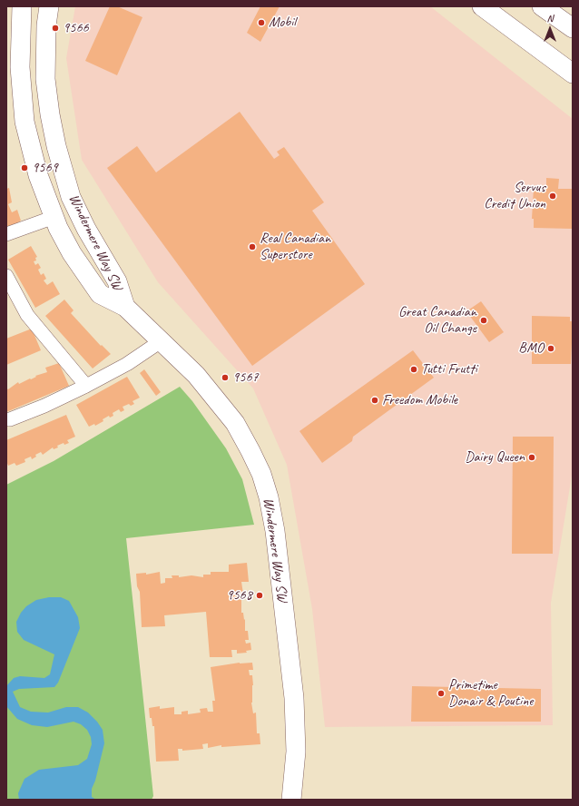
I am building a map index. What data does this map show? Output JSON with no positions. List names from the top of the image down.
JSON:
{
  "streets": {
    "street": ["Windermere Way SW"]
  },
  "places": [
    "Mobil",
    "9566",
    "9569",
    "Servus Credit Union",
    "Real Canadian Superstore",
    "Great Canadian Oil Change",
    "BMO",
    "Tutti Frutti",
    "9567",
    "Freedom Mobile",
    "Dairy Queen",
    "9568",
    "Primetime Donair & Poutine"
  ],
  "north": "top"
}
